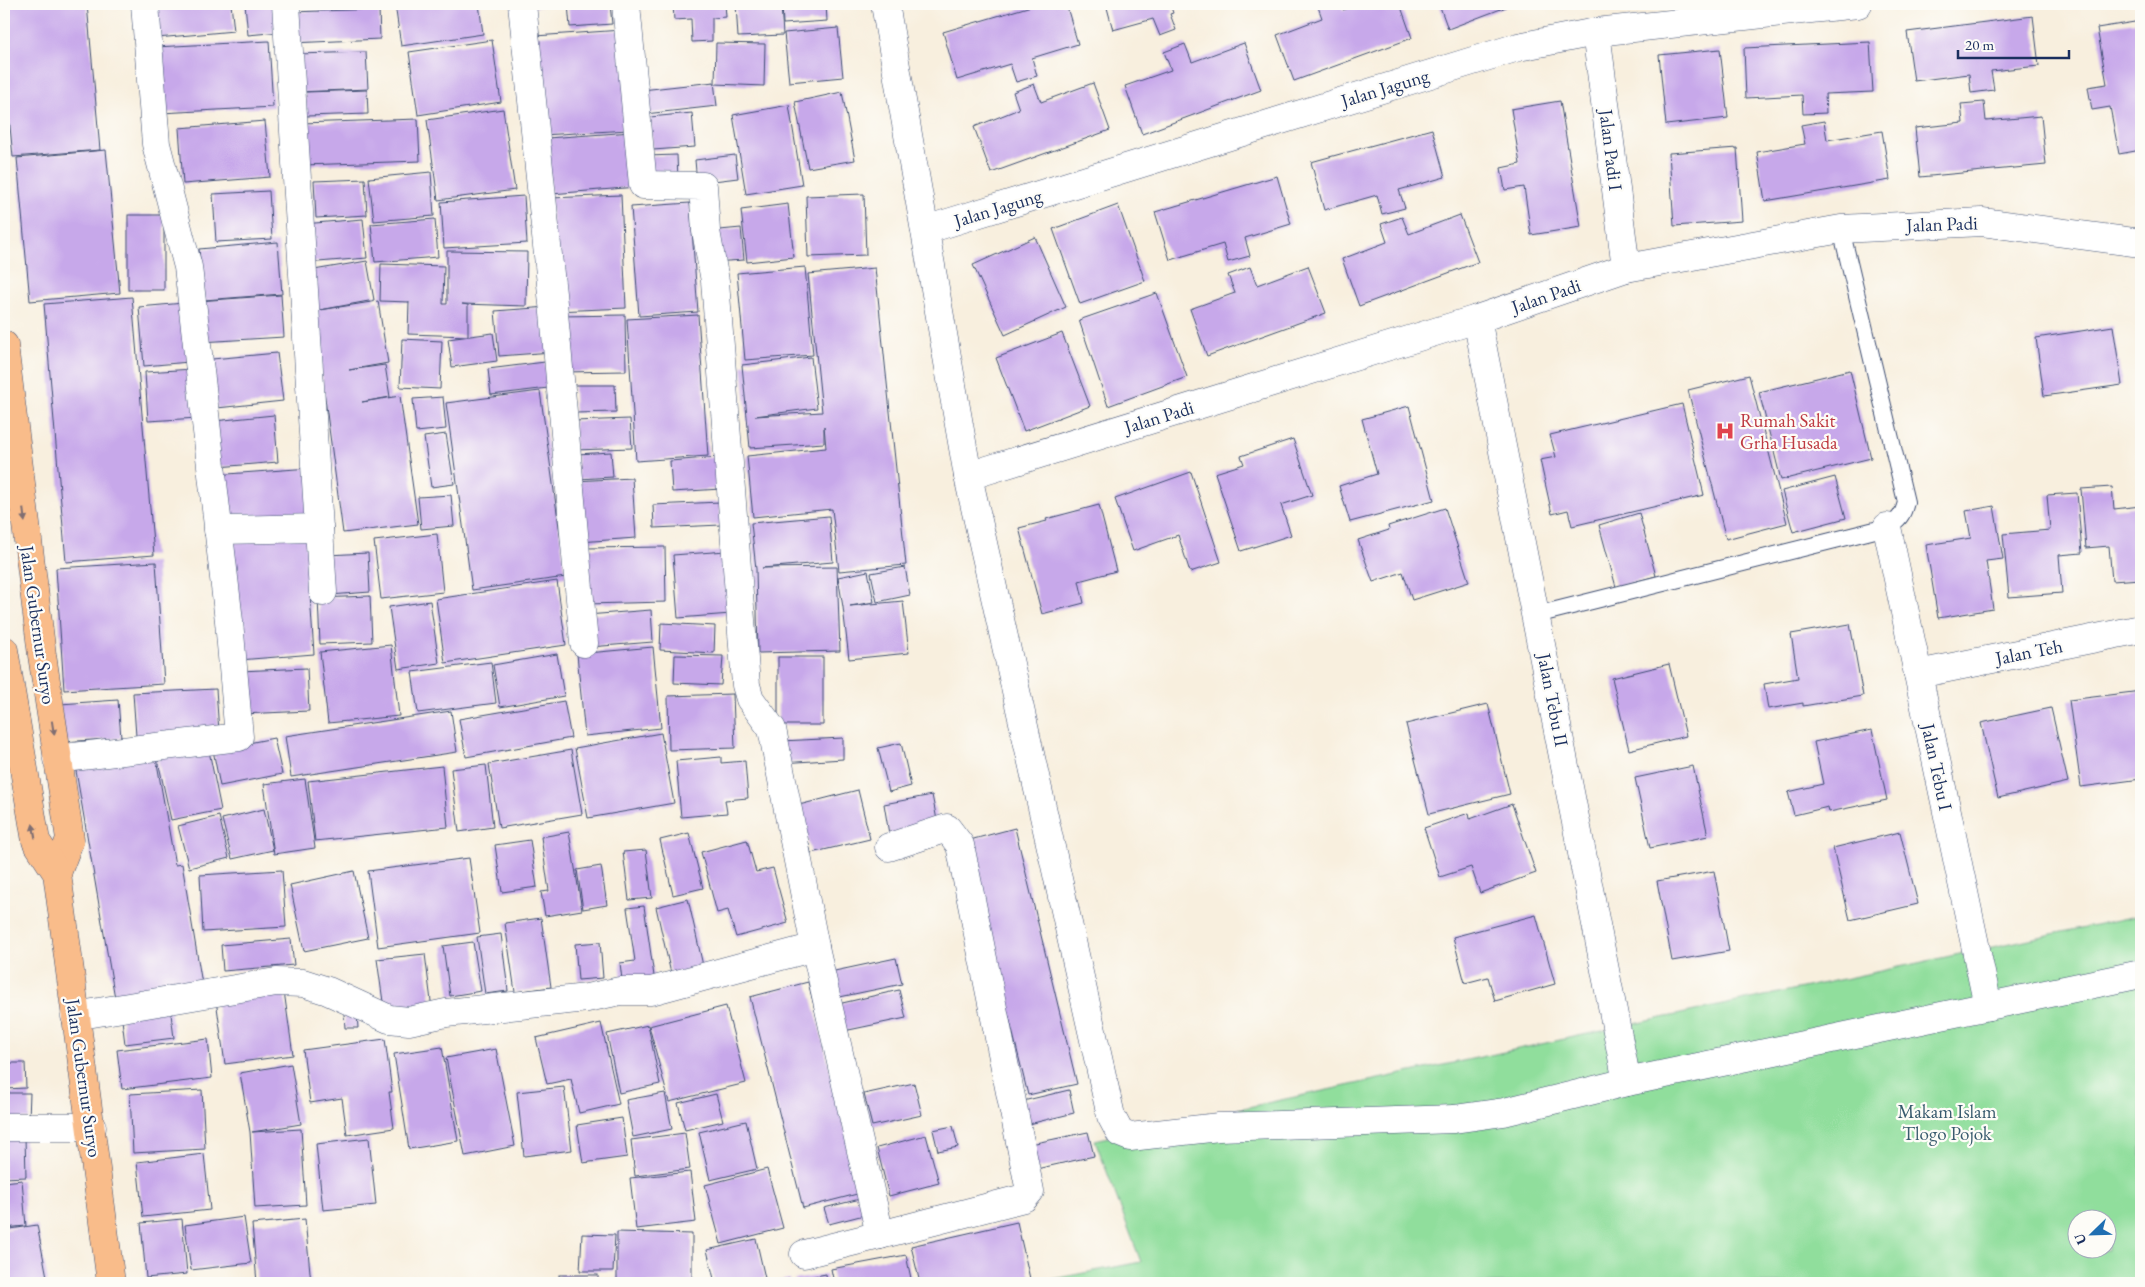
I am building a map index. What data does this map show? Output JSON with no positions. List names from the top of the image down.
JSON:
{
  "streets": {
    "highway": ["Jalan Gubernur Suryo"],
    "street": [
      "Jalan Jagung",
      "Jalan Padi I",
      "Jalan Padi",
      "Jalan Teh",
      "Jalan Tebu II",
      "Jalan Tebu I"
    ]
  },
  "crossings": [
    ["Jalan Jagung", "Jalan Padi I"],
    ["Jalan Padi I", "Jalan Padi"],
    ["Jalan Padi", "Jalan Tebu II"],
    ["Jalan Teh", "Jalan Tebu I"]
  ],
  "parks": ["Makam Islam Tlogo Pojok"],
  "places": {
    "hospital": ["Rumah Sakit Grha Husada"]
  },
  "scale_bar": "20 m",
  "north": "bottom left"
}
